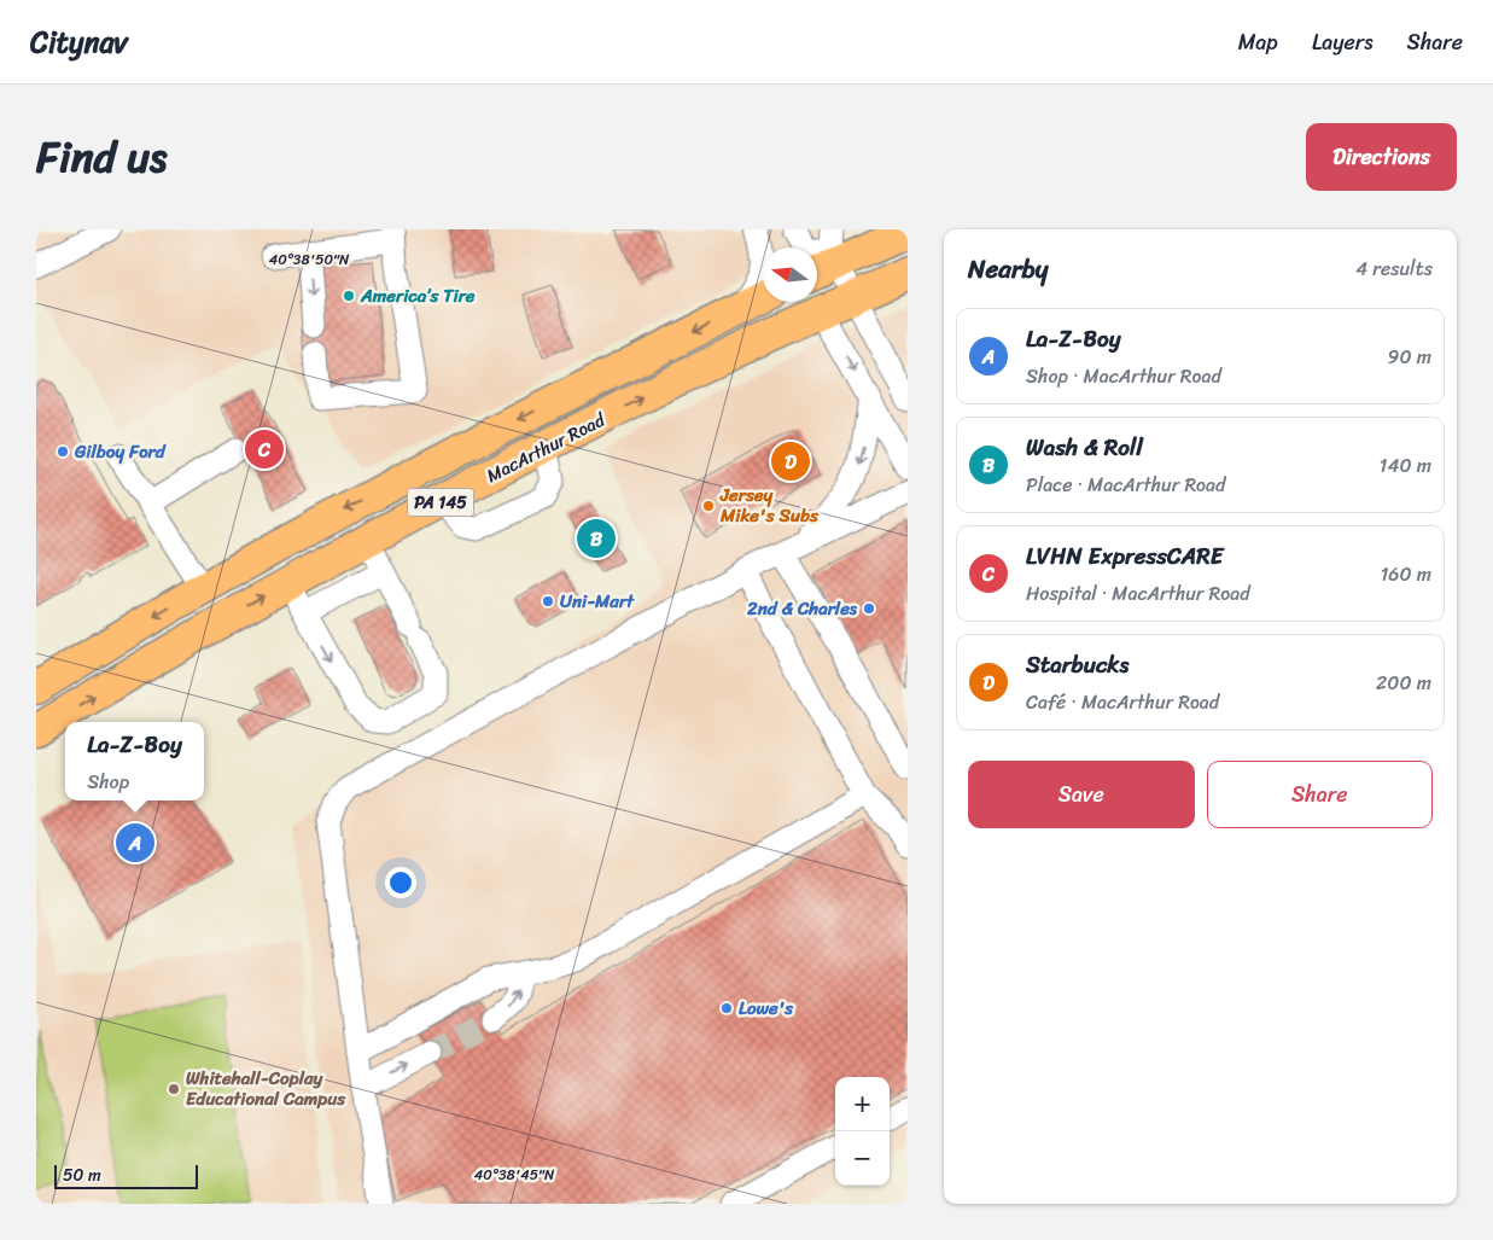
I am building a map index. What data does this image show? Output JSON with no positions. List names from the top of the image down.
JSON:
{
  "streets": {
    "highway": ["MacArthur Road", "PA 145"]
  },
  "places": [
    "America’s Tire",
    "Gilboy Ford",
    "Jersey Mike's Subs",
    "Uni-Mart",
    "2nd & Charles",
    "Lowe's",
    "Whitehall-Coplay Educational Campus"
  ],
  "scale_bar": "50 m",
  "north": "left",
  "page": {
    "header": "Citynav",
    "nav": ["Map", "Layers", "Share"],
    "title": "Find us",
    "buttons": [
      "Directions",
      ["Save", "Share"]
    ],
    "heading": ["Nearby", "4 results"],
    "list": [
      {
        "mark": "A",
        "name": "La-Z-Boy",
        "note": "Shop · MacArthur Road",
        "value": "90 m"
      },
      {
        "mark": "B",
        "name": "Wash & Roll",
        "note": "Place · MacArthur Road",
        "value": "140 m"
      },
      {
        "mark": "C",
        "name": "LVHN ExpressCARE",
        "note": "Hospital · MacArthur Road",
        "value": "160 m"
      },
      {
        "mark": "D",
        "name": "Starbucks",
        "note": "Café · MacArthur Road",
        "value": "200 m"
      }
    ],
    "pins": [
      "C",
      "D",
      "B",
      "A"
    ],
    "popup": ["La-Z-Boy", "Shop"],
    "map_buttons": ["+", "−"],
    "scale": "50 m"
  },
  "coordinates": ["40°38'50\"N", "40°38'45\"N"]
}
